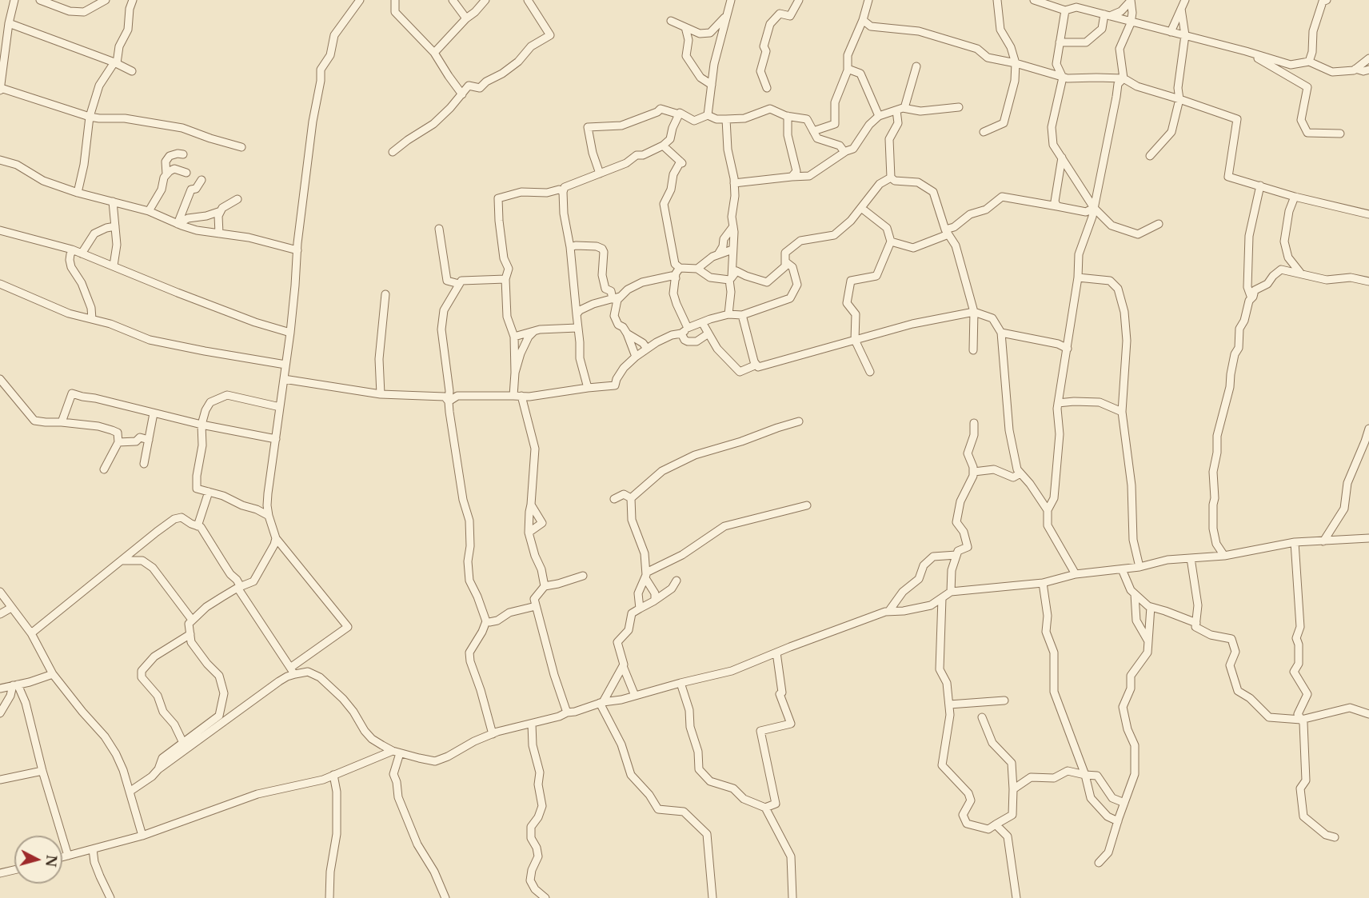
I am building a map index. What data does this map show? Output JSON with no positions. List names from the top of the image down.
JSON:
{
  "north": "right"
}
